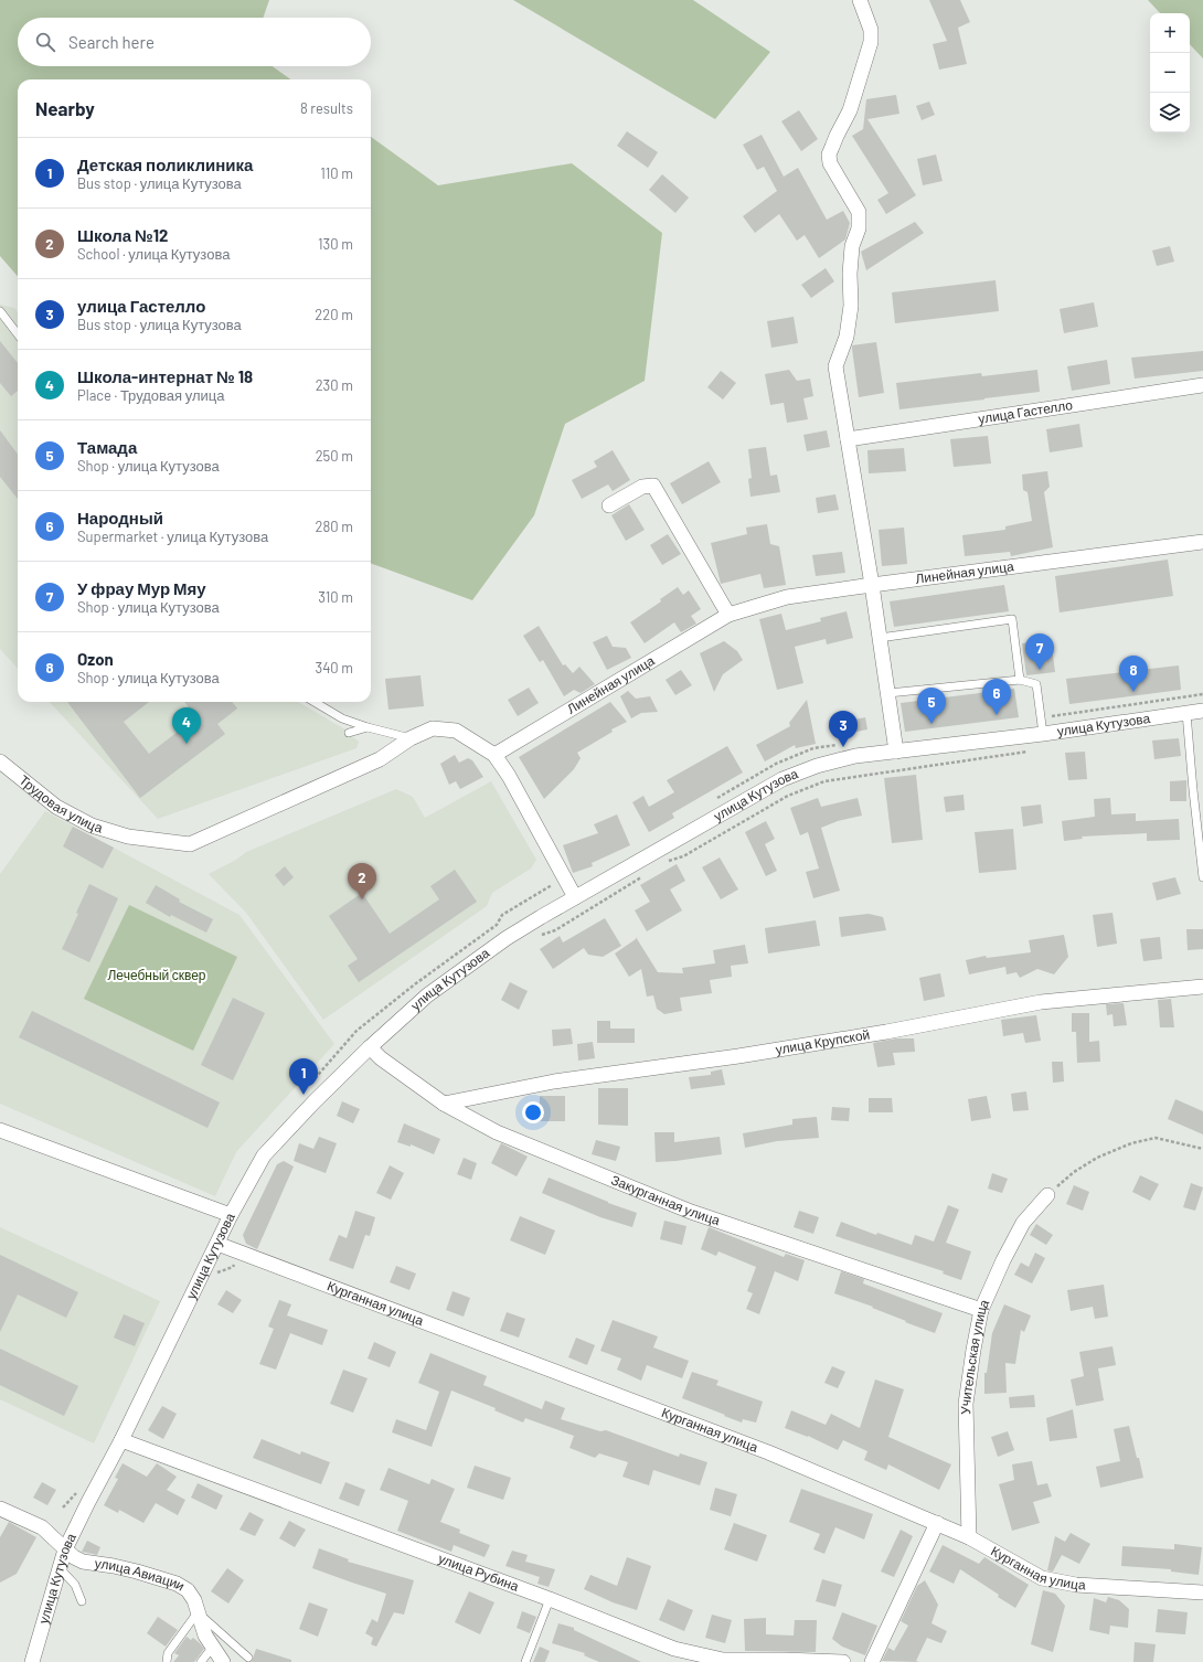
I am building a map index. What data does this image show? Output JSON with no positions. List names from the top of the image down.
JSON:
{
  "streets": {
    "street": [
      "улица Гастелло",
      "Линейная улица",
      "улица Кутузова",
      "Трудовая улица",
      "улица Крупской",
      "Закурганная улица",
      "Курганная улица",
      "Учительская улица",
      "улица Рубина",
      "улица Авиации"
    ]
  },
  "crossings": [
    ["Линейная улица", "Трудовая улица"],
    ["улица Кутузова", "Закурганная улица"],
    ["улица Кутузова", "Курганная улица"],
    ["улица Кутузова", "улица Рубина"],
    ["улица Кутузова", "улица Авиации"],
    ["улица Крупской", "Закурганная улица"],
    ["Закурганная улица", "Учительская улица"],
    ["Курганная улица", "Учительская улица"]
  ],
  "parks": ["Лечебный сквер"],
  "page": {
    "map_buttons": ["+", "−"],
    "search": "Search here",
    "heading": ["Nearby", "8 results"],
    "list": [
      {
        "mark": "1",
        "name": "Детская поликлиника",
        "note": "Bus stop · улица Кутузова",
        "value": "110 m"
      },
      {
        "mark": "2",
        "name": "Школа №12",
        "note": "School · улица Кутузова",
        "value": "130 m"
      },
      {
        "mark": "3",
        "name": "улица Гастелло",
        "note": "Bus stop · улица Кутузова",
        "value": "220 m"
      },
      {
        "mark": "4",
        "name": "Школа-интернат № 18",
        "note": "Place · Трудовая улица",
        "value": "230 m"
      },
      {
        "mark": "5",
        "name": "Тамада",
        "note": "Shop · улица Кутузова",
        "value": "250 m"
      },
      {
        "mark": "6",
        "name": "Народный",
        "note": "Supermarket · улица Кутузова",
        "value": "280 m"
      },
      {
        "mark": "7",
        "name": "У фрау Мур Мяу",
        "note": "Shop · улица Кутузова",
        "value": "310 m"
      },
      {
        "mark": "8",
        "name": "Ozon",
        "note": "Shop · улица Кутузова",
        "value": "340 m"
      }
    ],
    "pins": [
      "7",
      "8",
      "6",
      "5",
      "4",
      "3",
      "2",
      "1"
    ]
  }
}
